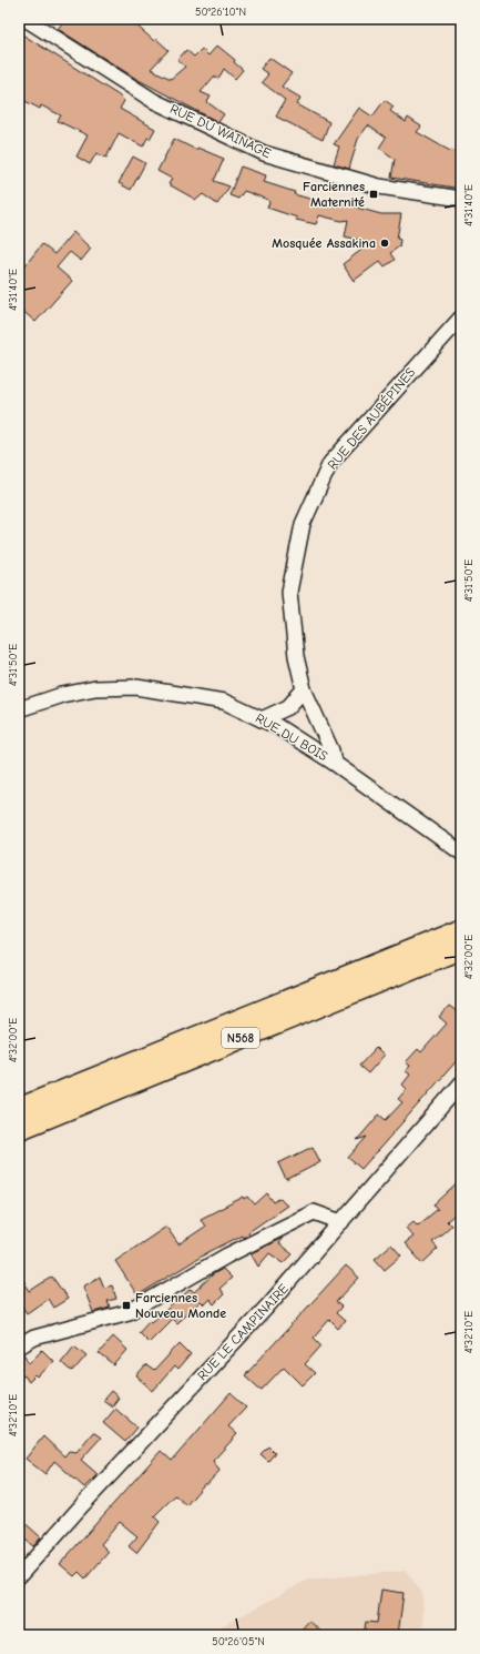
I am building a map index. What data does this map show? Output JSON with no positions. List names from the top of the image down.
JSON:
{
  "streets": {
    "highway": ["N568"],
    "street": [
      "RUE DU WAINAGE",
      "RUE DES AUBÉPINES",
      "RUE DU BOIS",
      "RUE LE CAMPINAIRE"
    ]
  },
  "crossings": [
    ["RUE DES AUBÉPINES", "RUE DU BOIS"]
  ],
  "places": {
    "transit": ["Farciennes Maternité", "Farciennes Nouveau Monde"],
    "other": ["Mosquée Assakina"]
  },
  "coordinates": [
    "50°26'10\"N",
    "4°31'40\"E",
    "4°31'50\"E",
    "4°32'00\"E",
    "4°32'10\"E",
    "50°26'05\"N"
  ]
}
